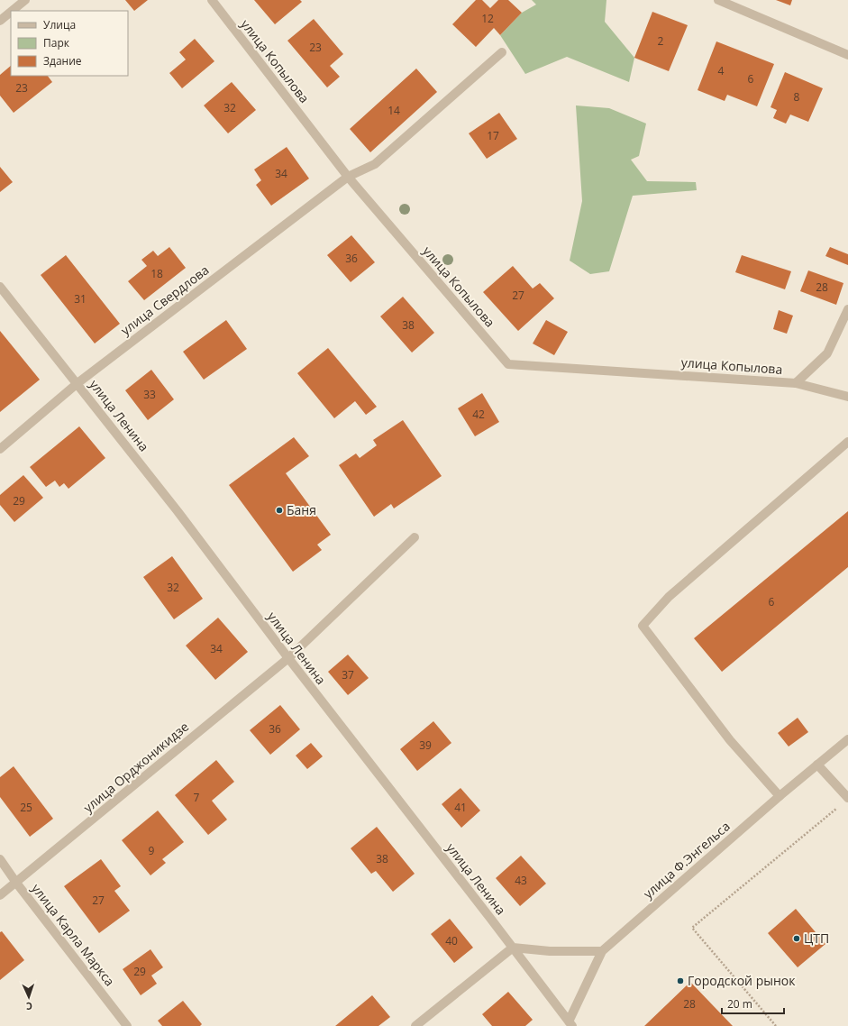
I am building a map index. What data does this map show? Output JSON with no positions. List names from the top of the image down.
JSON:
{
  "streets": {
    "street": [
      "улица Копылова",
      "улица Свердлова",
      "улица Ленина",
      "улица Орджоникидзе",
      "улица Ф.Энгельса",
      "улица Карла Маркса"
    ]
  },
  "crossings": [
    ["улица Копылова", "улица Свердлова"],
    ["улица Свердлова", "улица Ленина"],
    ["улица Ленина", "улица Орджоникидзе"],
    ["улица Ленина", "улица Ф.Энгельса"],
    ["улица Орджоникидзе", "улица Карла Маркса"]
  ],
  "places": ["Баня", "ЦТП", "Городской рынок"],
  "house_numbers": [
    "12",
    "2",
    "23",
    "4",
    "6",
    "23",
    "8",
    "32",
    "14",
    "17",
    "34",
    "36",
    "18",
    "28",
    "27",
    "31",
    "38",
    "33",
    "42",
    "29",
    "32",
    "6",
    "34",
    "37",
    "36",
    "39",
    "7",
    "25",
    "41",
    "9",
    "38",
    "43",
    "27",
    "40",
    "29",
    "28"
  ],
  "legend": ["Улица", "Парк", "Здание"],
  "scale_bar": "20 m",
  "north": "bottom"
}
